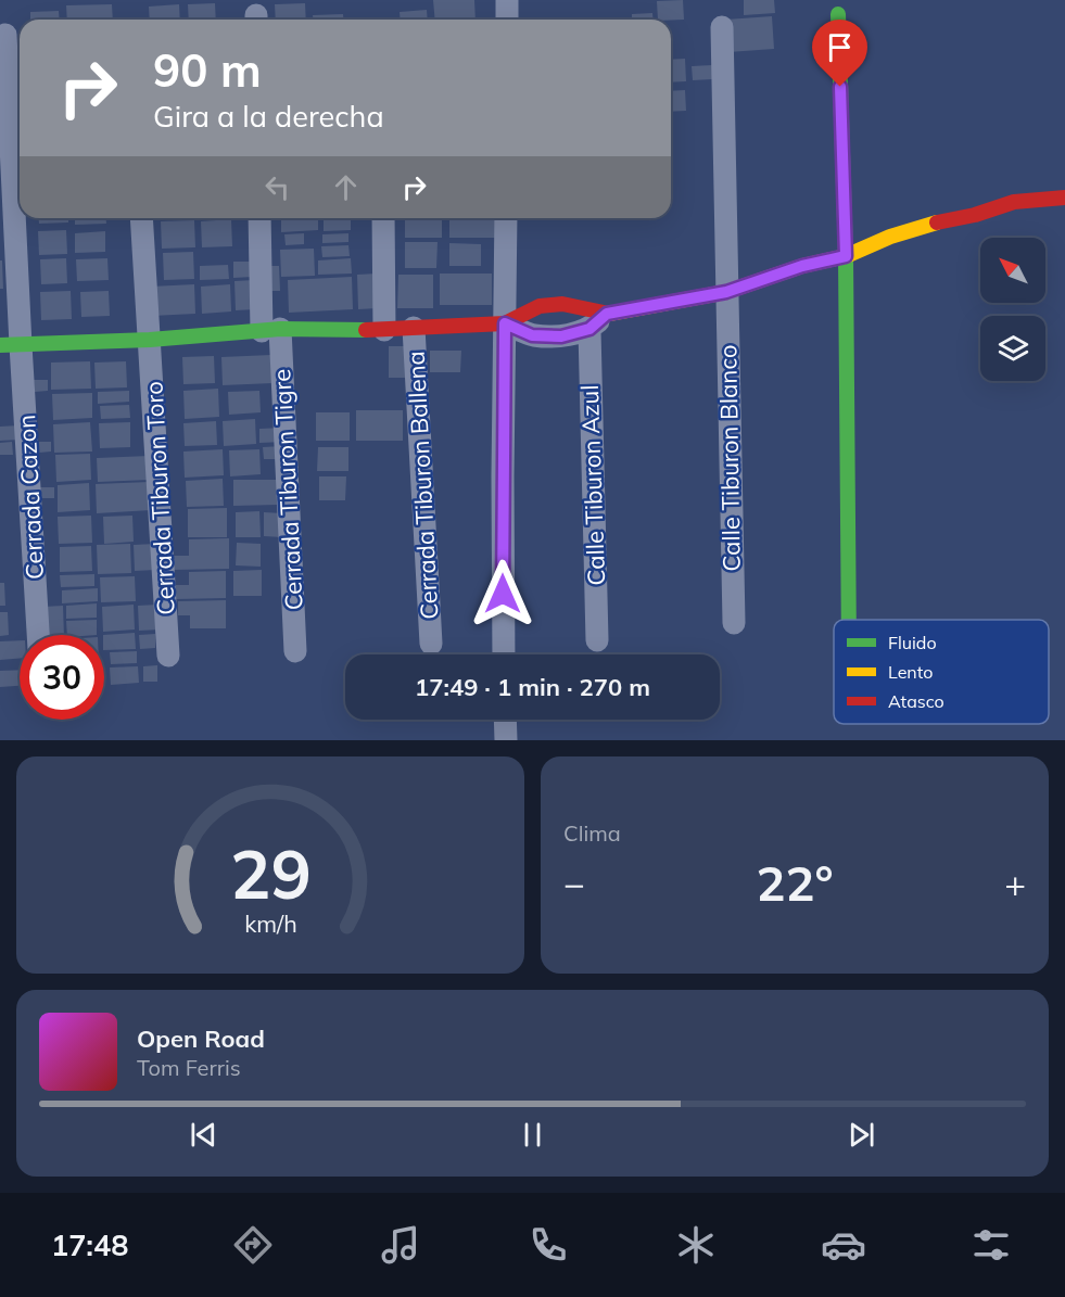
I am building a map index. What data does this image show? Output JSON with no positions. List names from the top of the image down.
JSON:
{
  "streets": {
    "street": [
      "Calle Tiburon Blanco",
      "Cerrada Tiburon Ballena",
      "Calle Tiburon Azul",
      "Cerrada Tiburon Tigre",
      "Cerrada Cazon",
      "Cerrada Tiburon Toro"
    ]
  },
  "legend": ["Fluido", "Lento", "Atasco"],
  "north": "top left",
  "page": {
    "turn": ["90 m", "Gira a la derecha"],
    "limit": "30",
    "trip": "17:49 · 1 min · 270 m",
    "tile": "Clima",
    "heat": ["−", "22°", "+"],
    "song": ["Open Road", "Tom Ferris"],
    "tabs": "17:48",
    "gauge": ["29", "km/h"]
  }
}
